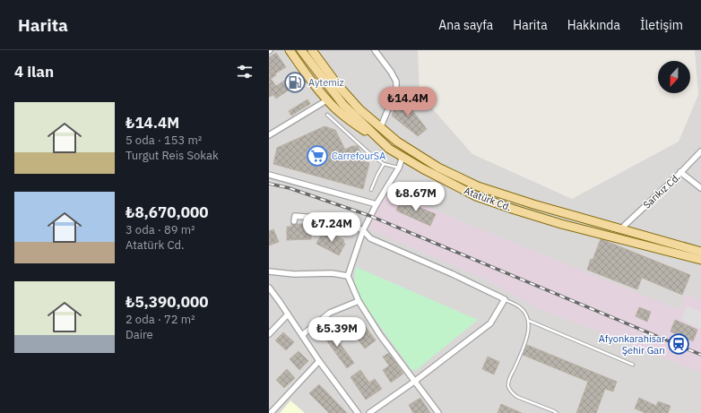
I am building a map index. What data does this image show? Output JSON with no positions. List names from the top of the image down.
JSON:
{
  "streets": {
    "main road": ["Atatürk Cd."],
    "street": ["Sarıkız Cd."]
  },
  "crossings": [
    ["Sarıkız Cd.", "Atatürk Cd."]
  ],
  "places": {
    "fuel station": ["Aytemiz"],
    "supermarket": ["CarrefourSA"],
    "station": ["Afyonkarahisar Şehir Garı"]
  },
  "north": "bottom",
  "page": {
    "header": "Harita",
    "nav": [
      "Ana sayfa",
      "Harita",
      "Hakkında",
      "İletişim"
    ],
    "heading": "4 ilan",
    "price": [
      "₺14.4M",
      "₺8.67M",
      "₺7.24M",
      "₺5.39M"
    ],
    "list": [
      {
        "name": "₺14.4M",
        "note": "5 oda · 153 m² · Turgut Reis Sokak"
      },
      {
        "name": "₺8,670,000",
        "note": "3 oda · 89 m² · Atatürk Cd."
      },
      {
        "name": "₺5,390,000",
        "note": "2 oda · 72 m² · Daire"
      }
    ]
  }
}
